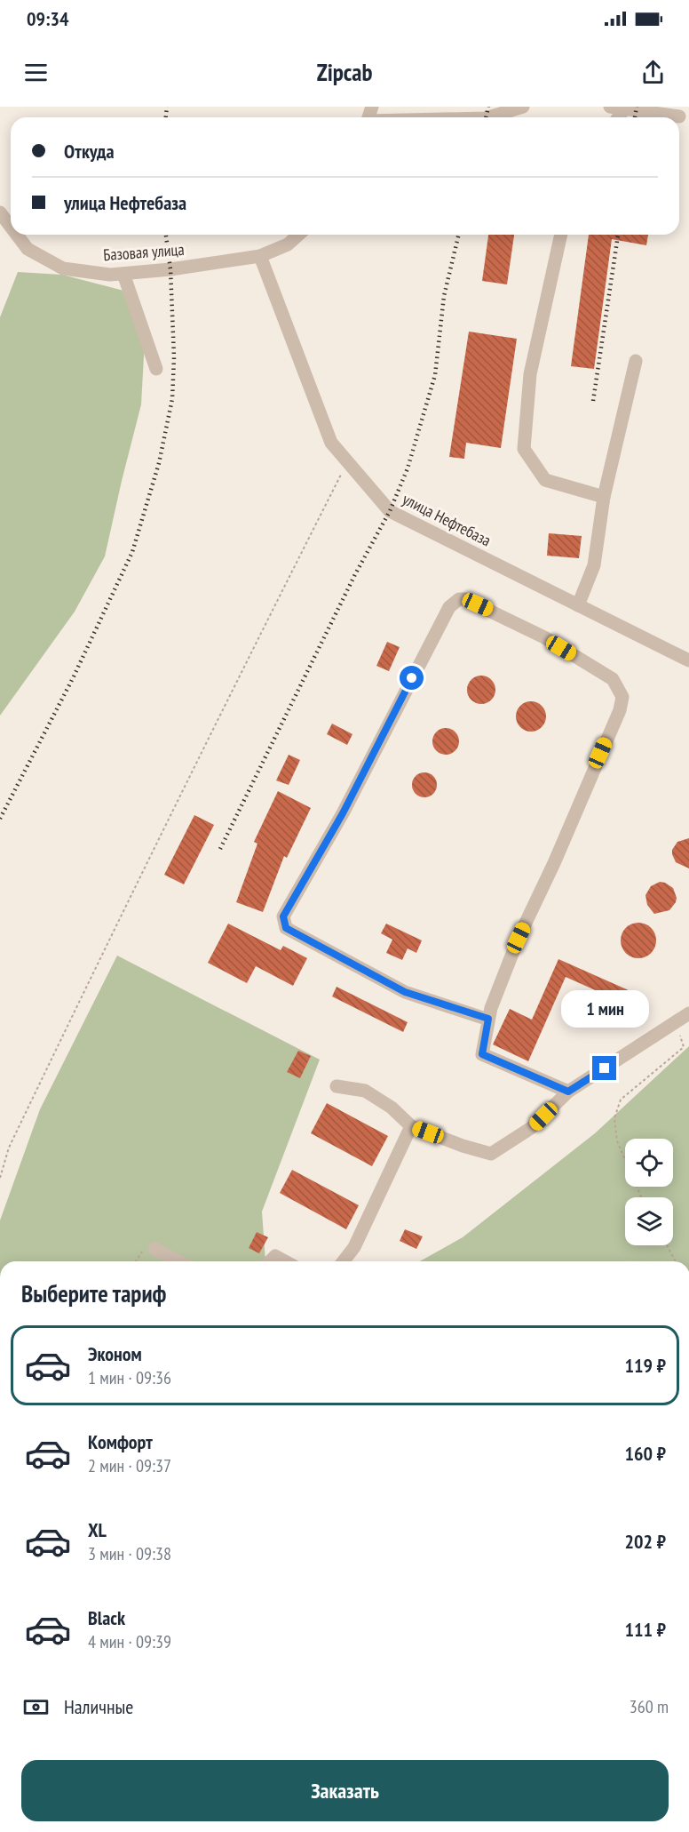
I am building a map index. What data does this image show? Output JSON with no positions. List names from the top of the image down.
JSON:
{
  "streets": {
    "street": ["Базовая улица", "улица Нефтебаза"]
  },
  "crossings": [
    ["Базовая улица", "улица Нефтебаза"]
  ],
  "page": {
    "status": "09:34",
    "header": "Zipcab",
    "banner": ["Откуда", "улица Нефтебаза"],
    "bubble": "1 мин",
    "heading": "Выберите тариф",
    "list": [
      {
        "name": "Эконом",
        "note": "1 мин · 09:36",
        "value": "119 ₽"
      },
      {
        "name": "Комфорт",
        "note": "2 мин · 09:37",
        "value": "160 ₽"
      },
      {
        "name": "XL",
        "note": "3 мин · 09:38",
        "value": "202 ₽"
      },
      {
        "name": "Black",
        "note": "4 мин · 09:39",
        "value": "111 ₽"
      }
    ],
    "pay": ["Наличные", "360 m"],
    "buttons": "Заказать"
  }
}
